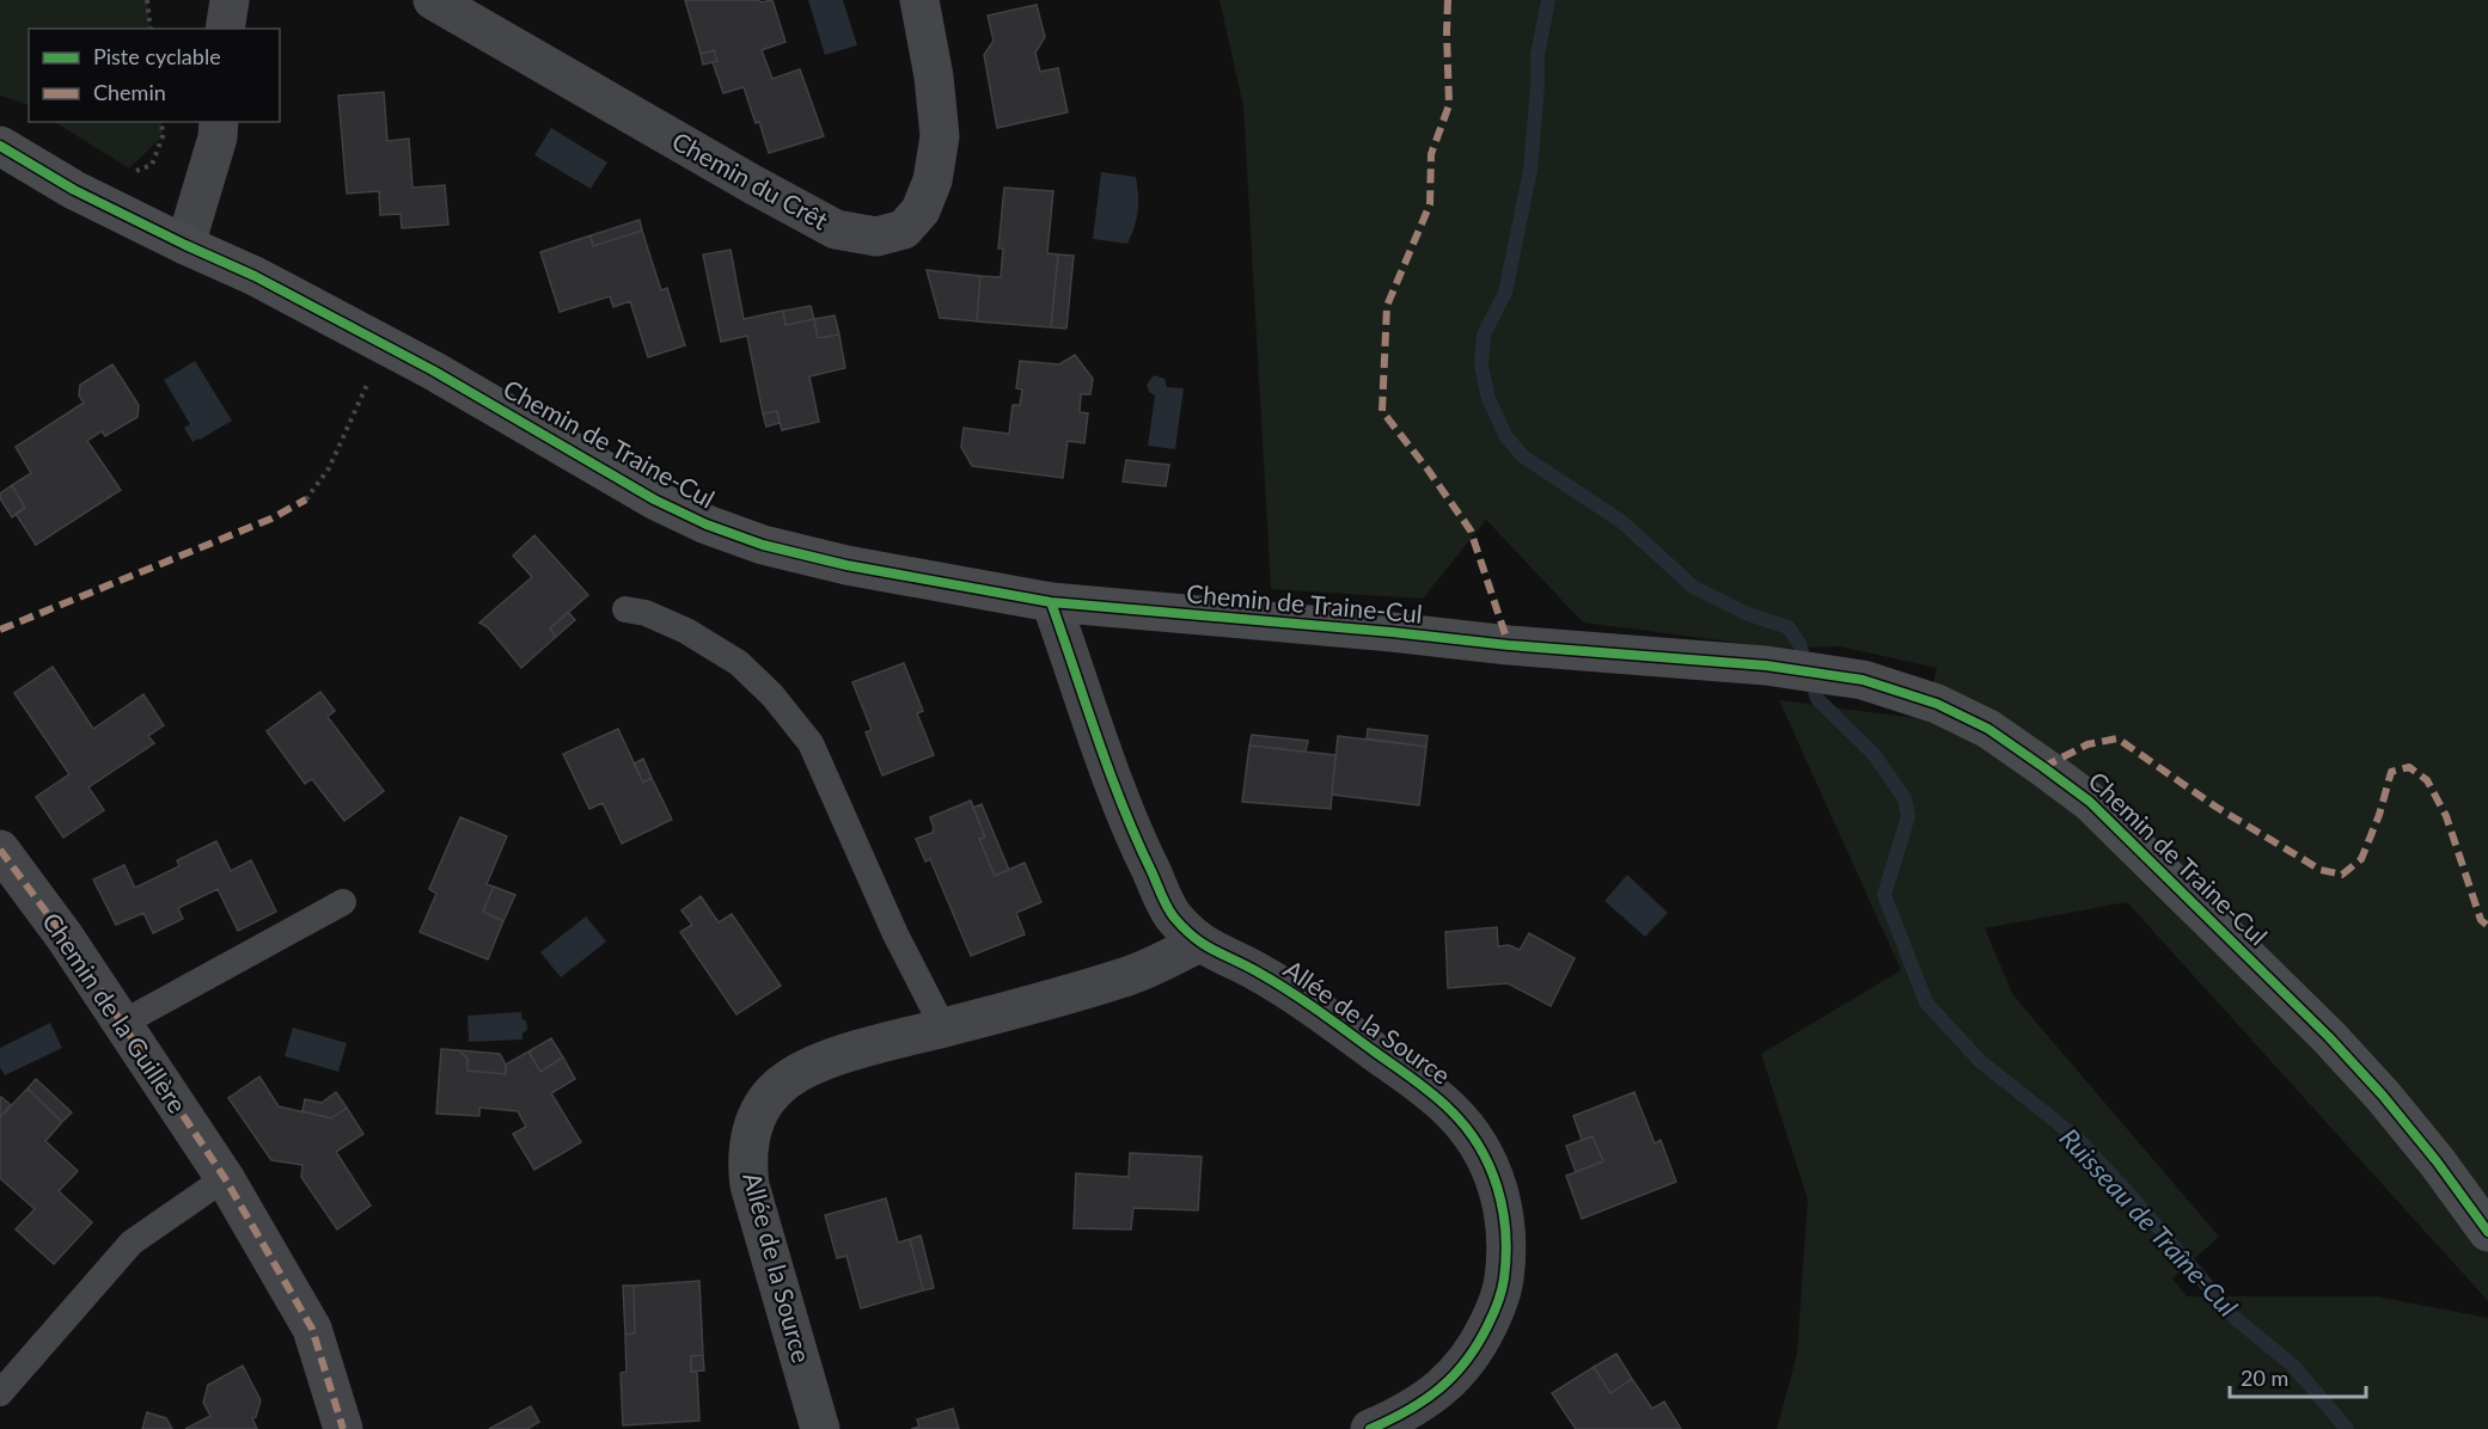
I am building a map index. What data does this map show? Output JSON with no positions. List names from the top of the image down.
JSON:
{
  "streets": {
    "street": [
      "Chemin du Crêt",
      "Chemin de Traine-Cul",
      "Chemin de la Guillère",
      "Allée de la Source"
    ]
  },
  "crossings": [
    ["Chemin de Traine-Cul", "Allée de la Source"]
  ],
  "water": ["Ruisseau de Traîne-Cul"],
  "legend": ["Piste cyclable", "Chemin"],
  "scale_bar": "20 m"
}
